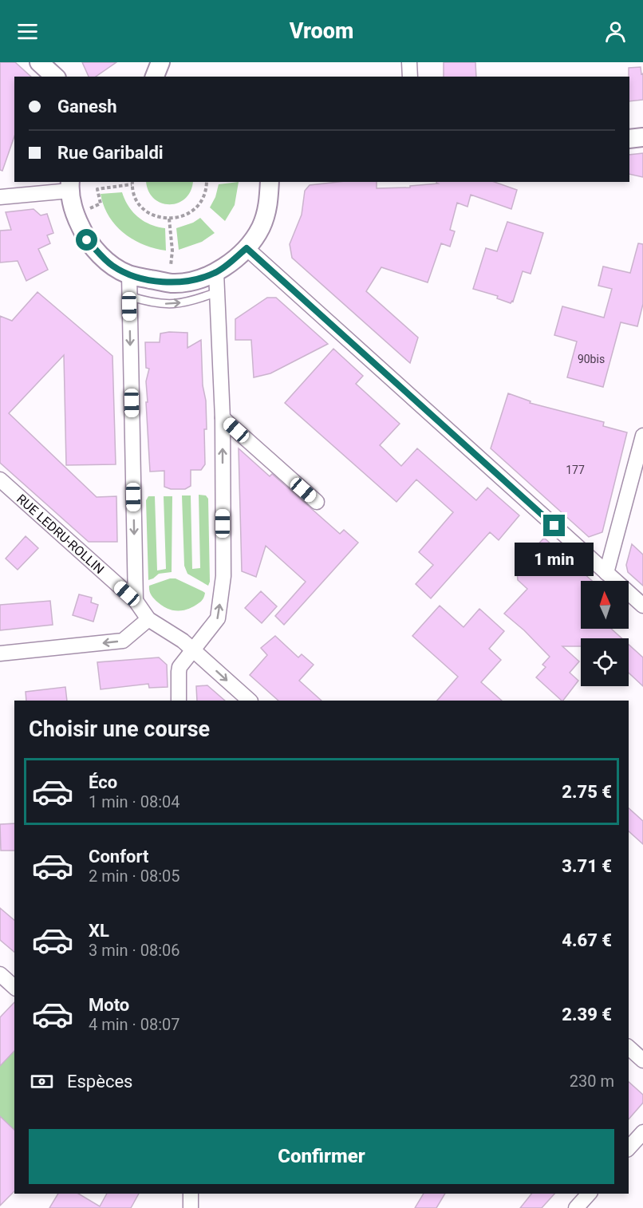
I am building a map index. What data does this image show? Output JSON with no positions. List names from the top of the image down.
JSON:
{
  "streets": {
    "street": ["RUE LEDRU-ROLLIN"]
  },
  "house_numbers": ["90bis", "177"],
  "north": "top",
  "page": {
    "header": "Vroom",
    "banner": ["Ganesh", "Rue Garibaldi"],
    "bubble": "1 min",
    "heading": "Choisir une course",
    "list": [
      {
        "name": "Éco",
        "note": "1 min · 08:04",
        "value": "2.75 €"
      },
      {
        "name": "Confort",
        "note": "2 min · 08:05",
        "value": "3.71 €"
      },
      {
        "name": "XL",
        "note": "3 min · 08:06",
        "value": "4.67 €"
      },
      {
        "name": "Moto",
        "note": "4 min · 08:07",
        "value": "2.39 €"
      }
    ],
    "pay": ["Espèces", "230 m"],
    "buttons": "Confirmer"
  }
}
